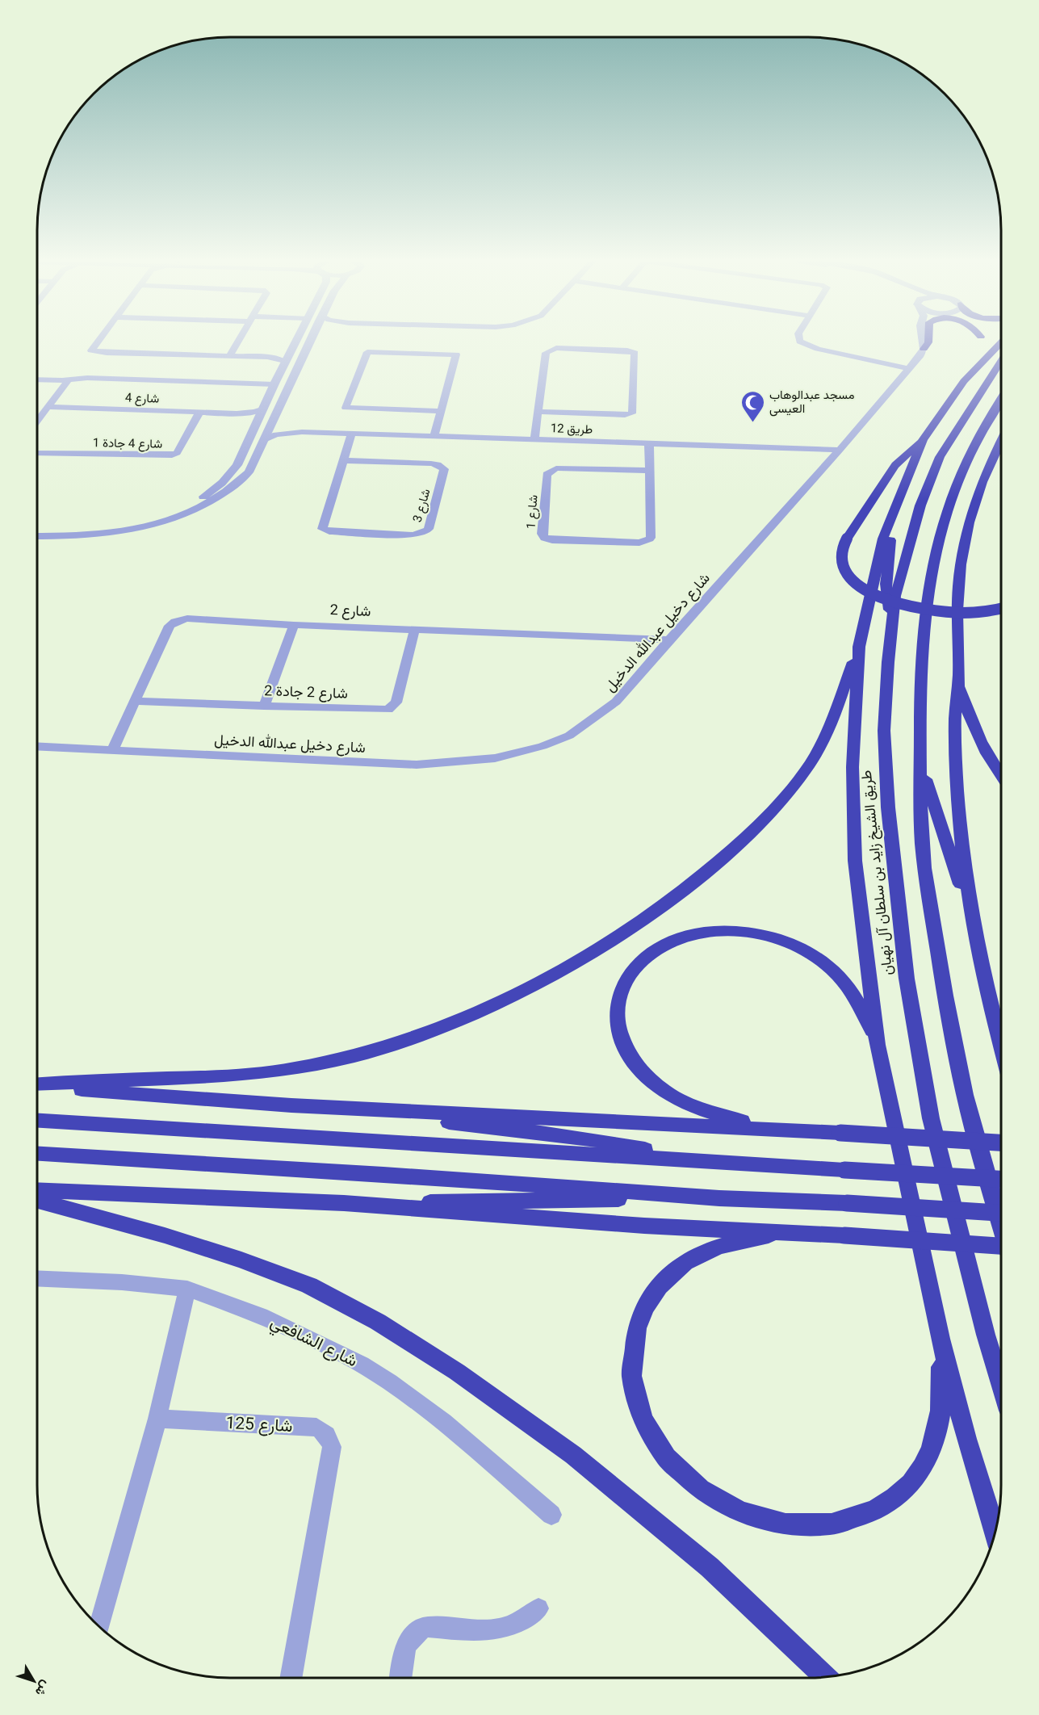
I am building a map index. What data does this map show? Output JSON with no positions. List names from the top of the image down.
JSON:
{
  "streets": {
    "highway": ["طريق الشيخ زايد بن سلطان آل نهيان"],
    "street": [
      "شارع 4",
      "طريق 12",
      "شارع 4 جادة 1",
      "شارع 3",
      "شارع 1",
      "شارع 2",
      "شارع دخيل عبدالله الدخيل",
      "شارع 2 جادة 2",
      "شارع الشافعي",
      "شارع 125"
    ]
  },
  "crossings": [
    ["شارع 4", "شارع 4 جادة 1"],
    ["طريق 12", "شارع 3"],
    ["طريق 12", "شارع 1"],
    ["طريق 12", "شارع دخيل عبدالله الدخيل"],
    ["شارع 2", "شارع دخيل عبدالله الدخيل"],
    ["شارع 2", "شارع 2 جادة 2"]
  ],
  "places": {
    "mosque": ["مسجد عبدالوهاب العيسى"]
  },
  "north": "bottom right"
}
